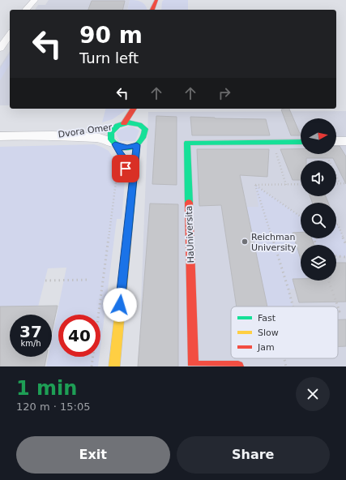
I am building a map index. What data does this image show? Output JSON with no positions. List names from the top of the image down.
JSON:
{
  "streets": {
    "street": ["Dvora Omer", "HaUniversita"]
  },
  "places": ["Reichman University"],
  "legend": ["Fast", "Slow", "Jam"],
  "north": "right",
  "page": {
    "turn": ["90 m", "Turn left"],
    "speed": "37 km/h",
    "limit": "40",
    "heading": ["1 min", "120 m · 15:05"],
    "buttons": ["Exit", "Share"]
  }
}
